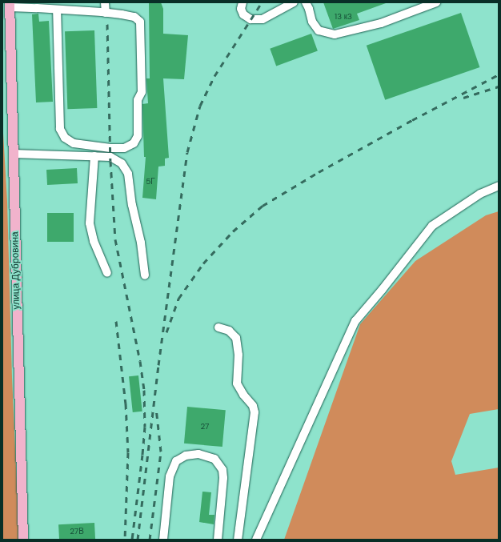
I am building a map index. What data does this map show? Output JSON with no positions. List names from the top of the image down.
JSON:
{
  "streets": {
    "main road": ["улица Дубровина"]
  },
  "house_numbers": [
    "13 к3",
    "5Г",
    "27",
    "27В"
  ]
}
